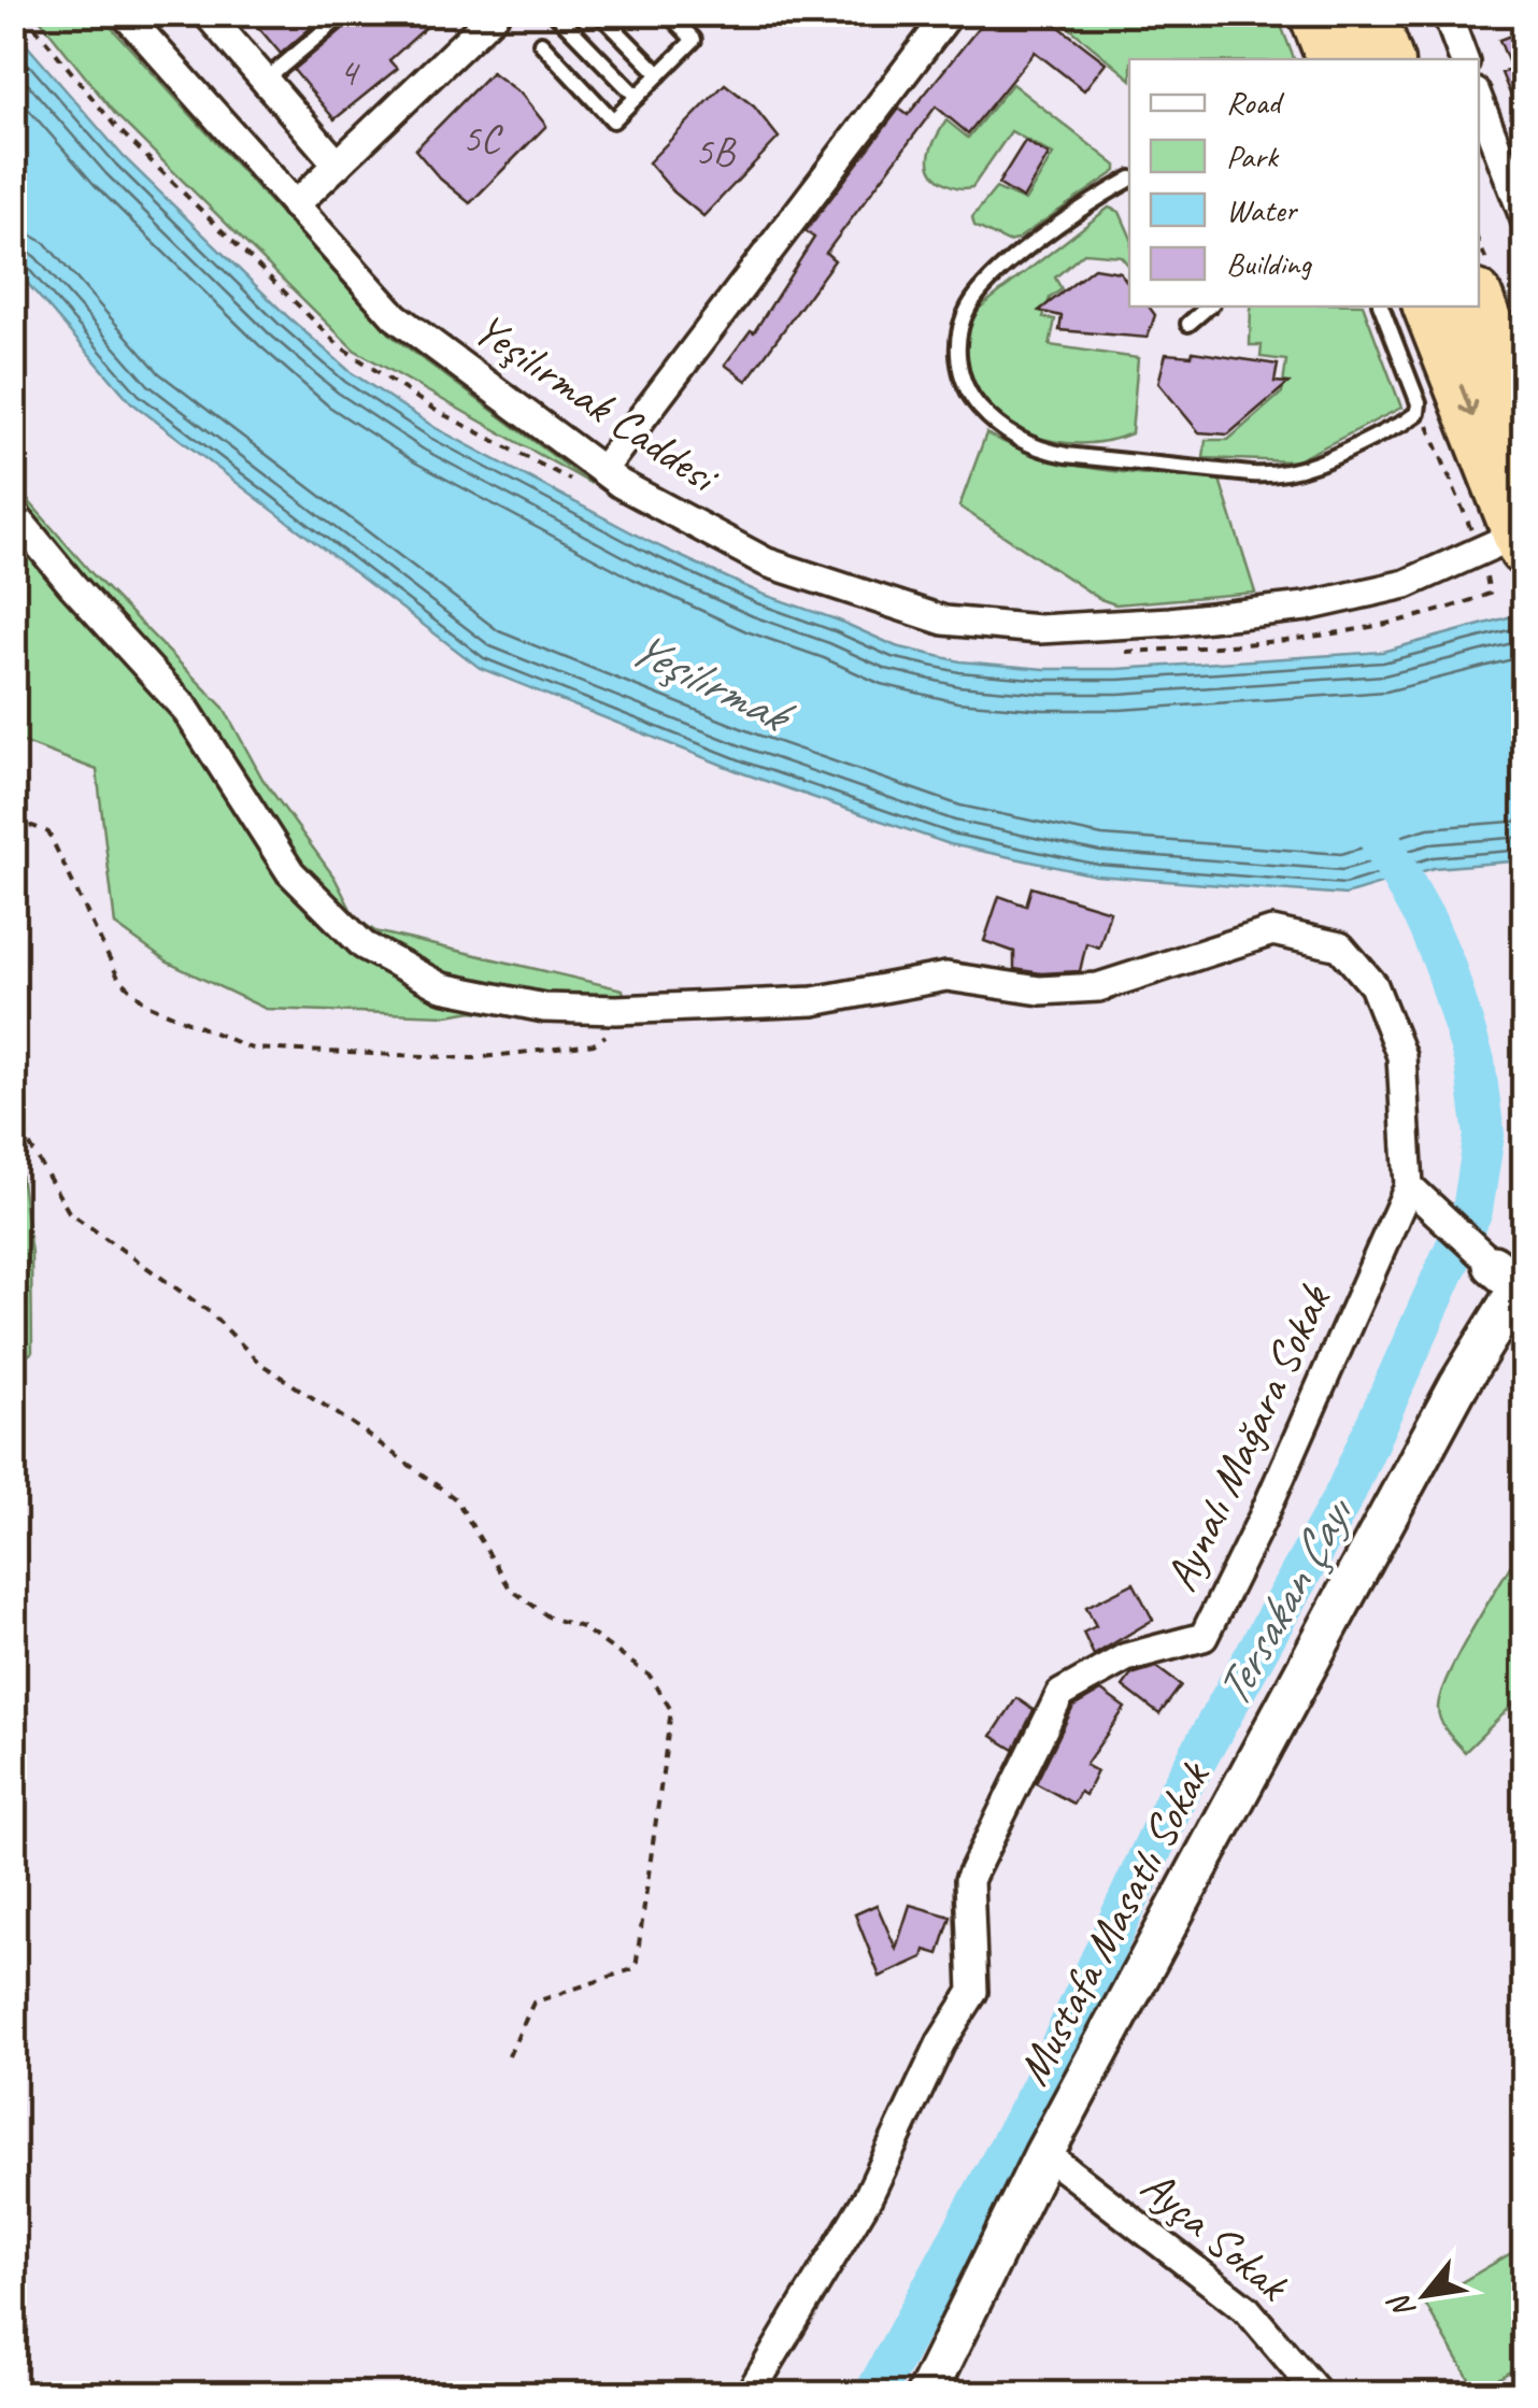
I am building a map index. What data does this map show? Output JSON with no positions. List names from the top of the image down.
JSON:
{
  "streets": {
    "street": [
      "Yeşilırmak Caddesi",
      "Aynalı Mağara Sokak",
      "Mustafa Masatlı Sokak",
      "Ayça Sokak"
    ]
  },
  "crossings": [
    ["Mustafa Masatlı Sokak", "Ayça Sokak"]
  ],
  "water": ["Yeşilırmak", "Tersakan Çayı"],
  "house_numbers": ["4", "5C", "5B"],
  "legend": [
    "Road",
    "Park",
    "Water",
    "Building"
  ],
  "north": "bottom left"
}
